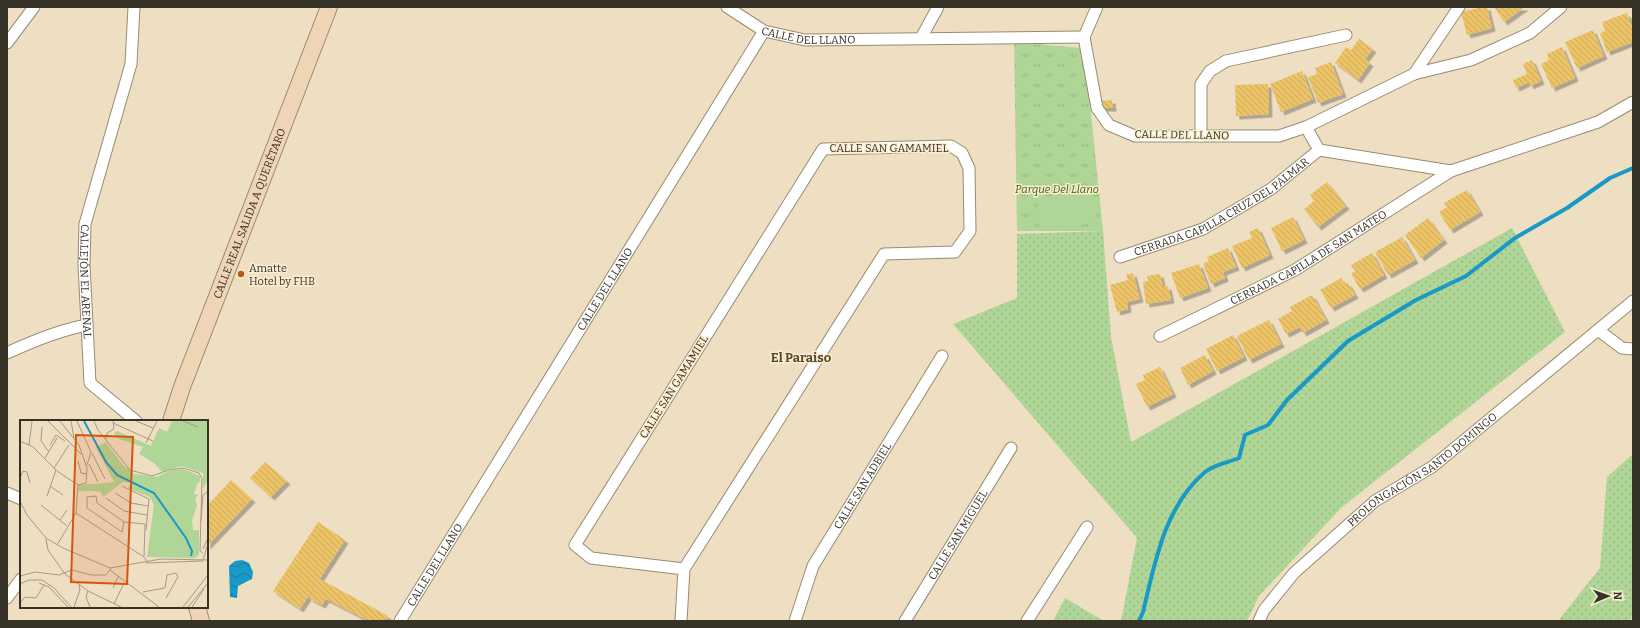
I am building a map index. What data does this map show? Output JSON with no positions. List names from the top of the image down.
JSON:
{
  "streets": {
    "street": [
      "CALLE DEL LLANO",
      "CALLE SAN GAMAMIEL",
      "CERRADA CAPILLA CRUZ DEL PALMAR",
      "CALLE REAL SALIDA A QUERÉTARO",
      "CERRADA CAPILLA DE SAN MATEO",
      "CALLEJÓN EL ARENAL",
      "PROLONGACIÓN SANTO DOMINGO",
      "CALLE SAN ADBIEL",
      "CALLE SAN MIGUEL"
    ]
  },
  "districts": ["El Paraiso"],
  "parks": ["Parque Del Llano"],
  "places": ["Amatte Hotel by FHB"],
  "north": "right"
}
